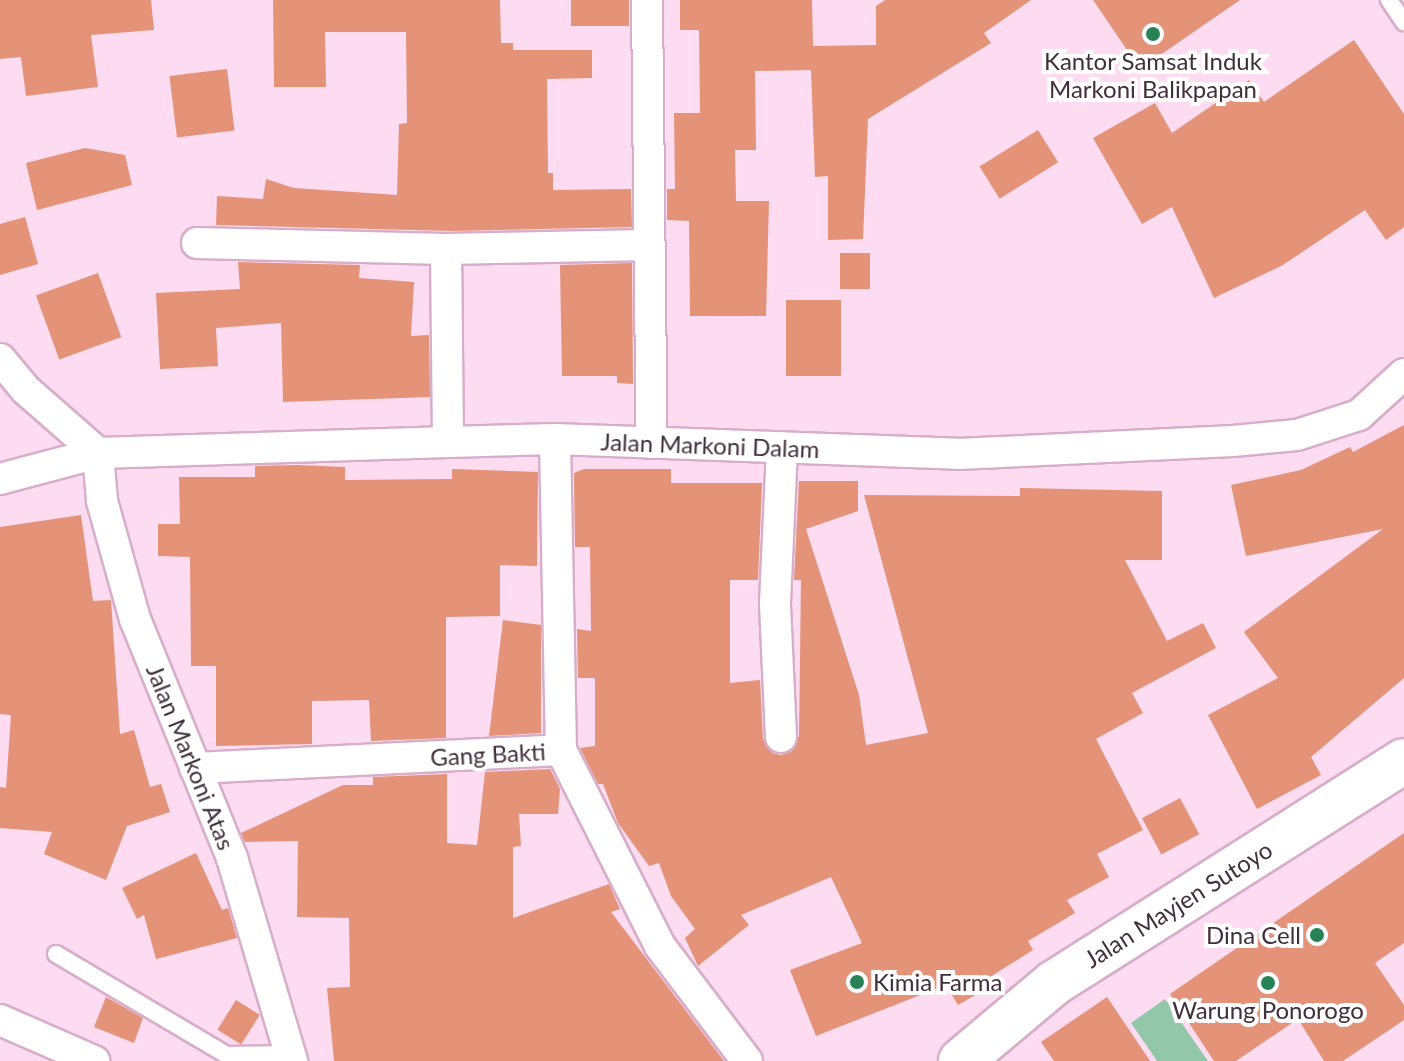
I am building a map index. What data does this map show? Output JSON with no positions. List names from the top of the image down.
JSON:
{
  "streets": {
    "main road": ["Jalan Mayjen Sutoyo"],
    "street": ["Jalan Markoni Dalam", "Gang Bakti", "Jalan Markoni Atas"]
  },
  "crossings": [
    ["Jalan Markoni Dalam", "Jalan Markoni Atas"],
    ["Gang Bakti", "Jalan Markoni Atas"]
  ],
  "places": [
    "Kantor Samsat Induk Markoni Balikpapan",
    "Dina Cell",
    "Kimia Farma",
    "Warung Ponorogo"
  ]
}
